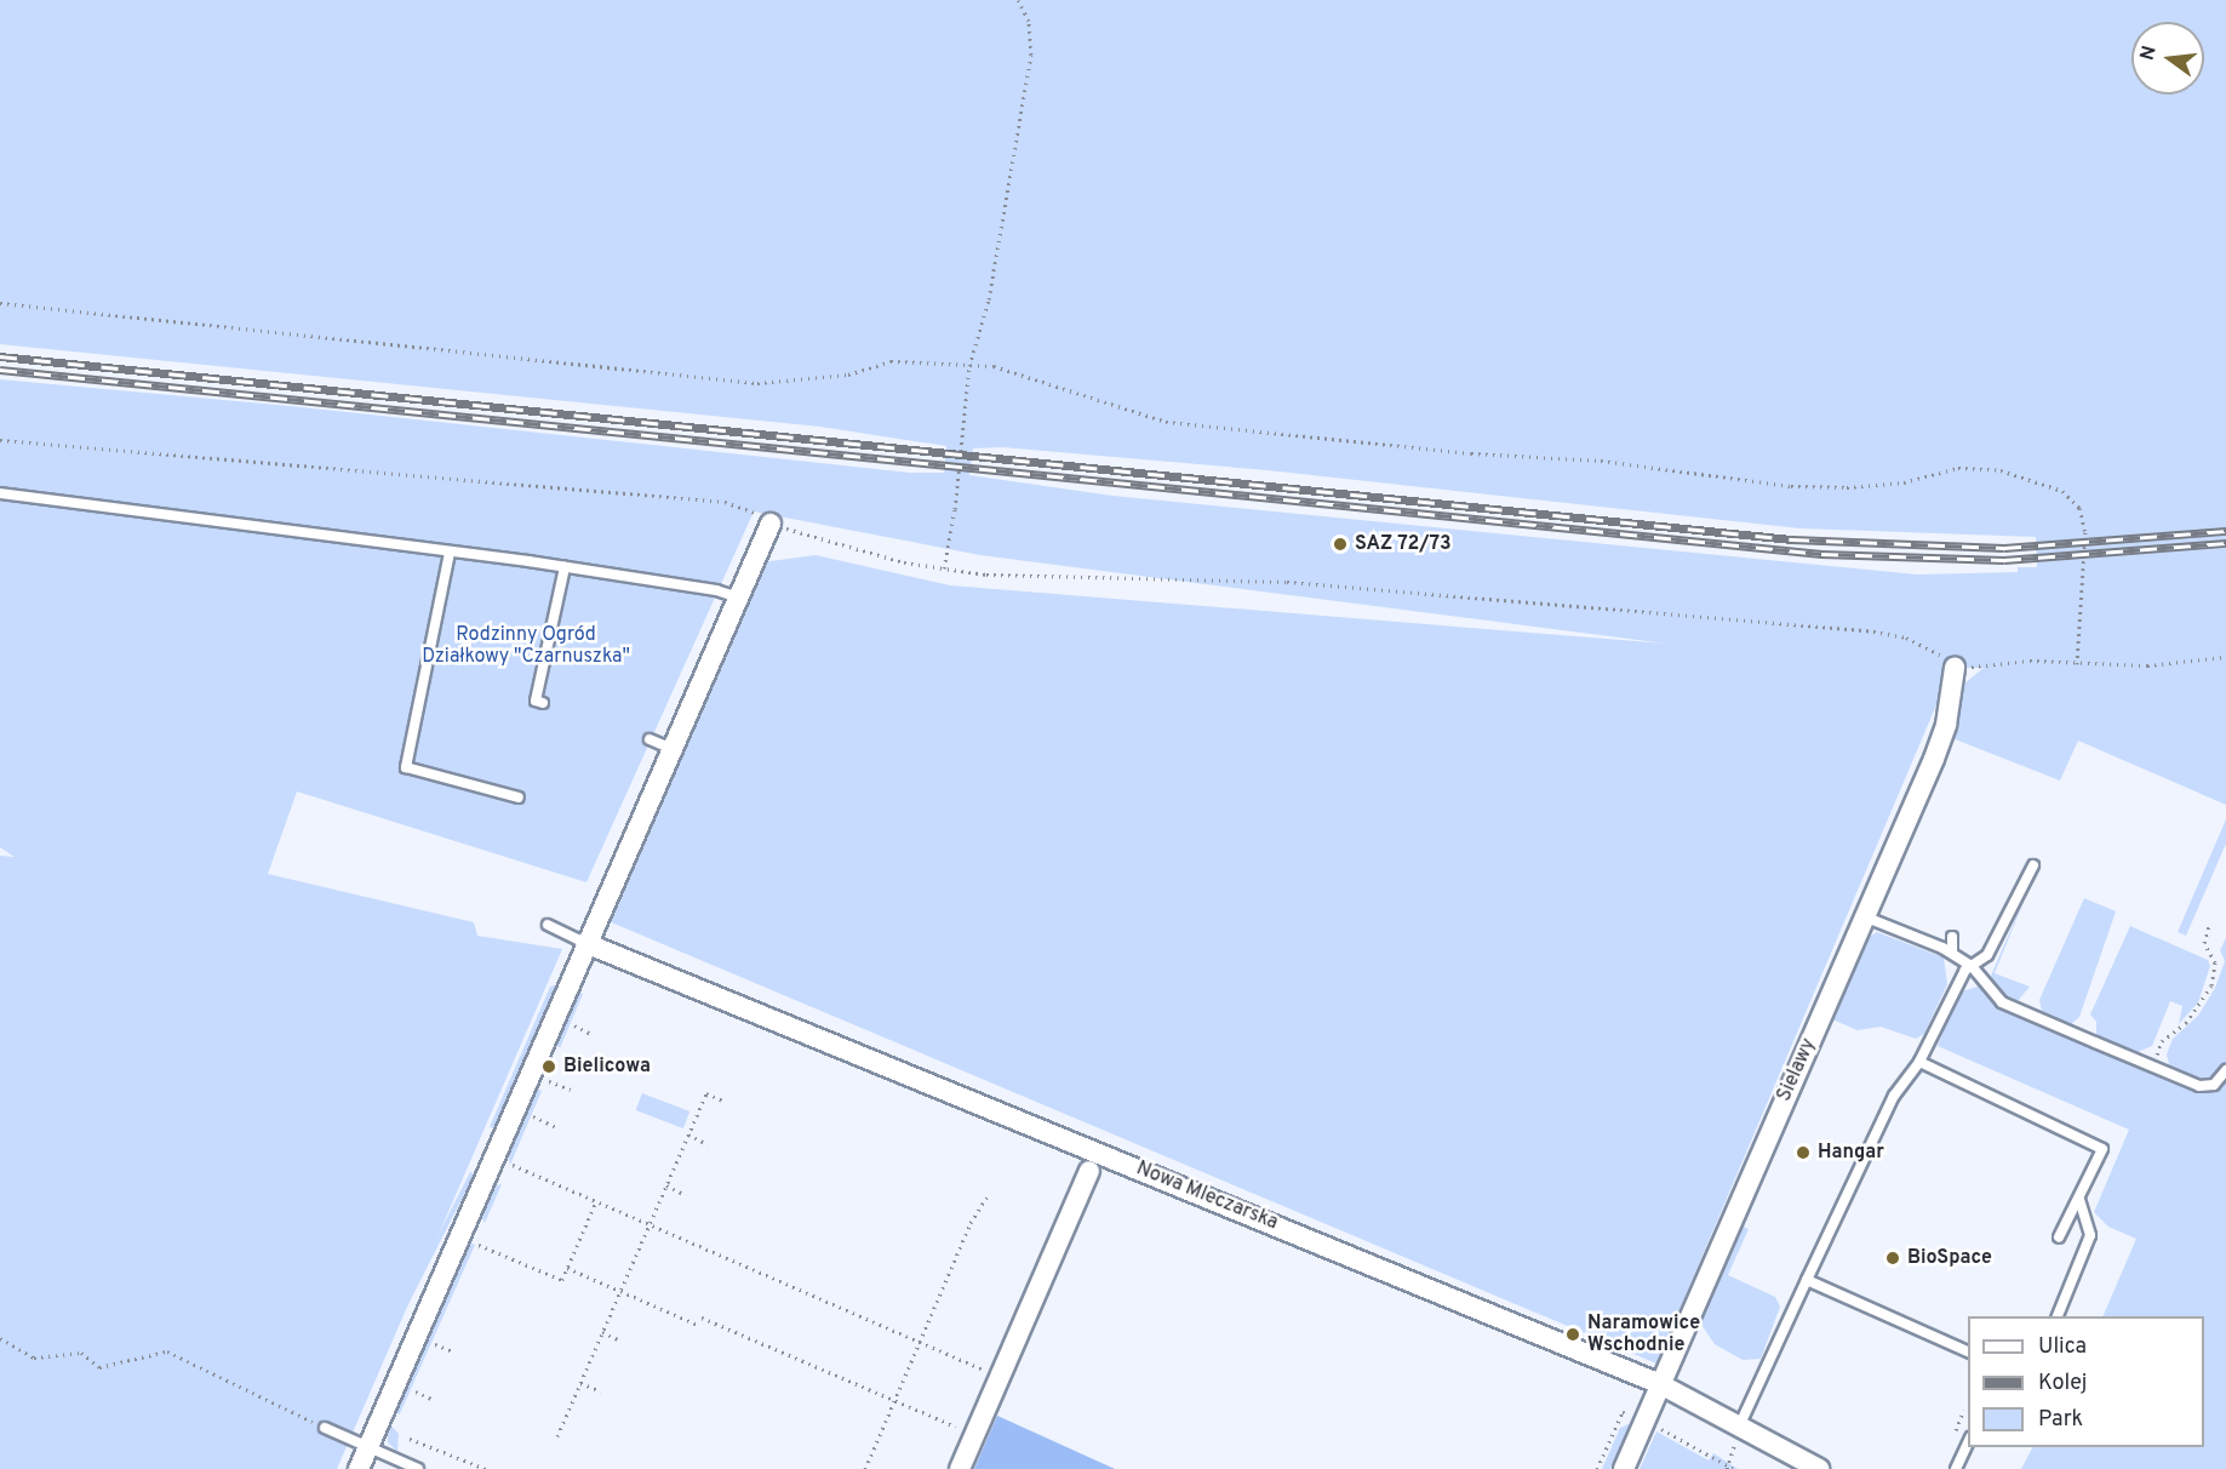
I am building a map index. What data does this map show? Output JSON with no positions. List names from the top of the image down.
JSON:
{
  "streets": {
    "street": ["Sielawy", "Nowa Mleczarska"]
  },
  "crossings": [
    ["Sielawy", "Nowa Mleczarska"]
  ],
  "parks": ["Rodzinny Ogród Działkowy \"Czarnuszka\""],
  "places": [
    "SAZ 72/73",
    "Bielicowa",
    "Hangar",
    "BioSpace",
    "Naramowice Wschodnie"
  ],
  "legend": ["Ulica", "Kolej", "Park"],
  "north": "left"
}
